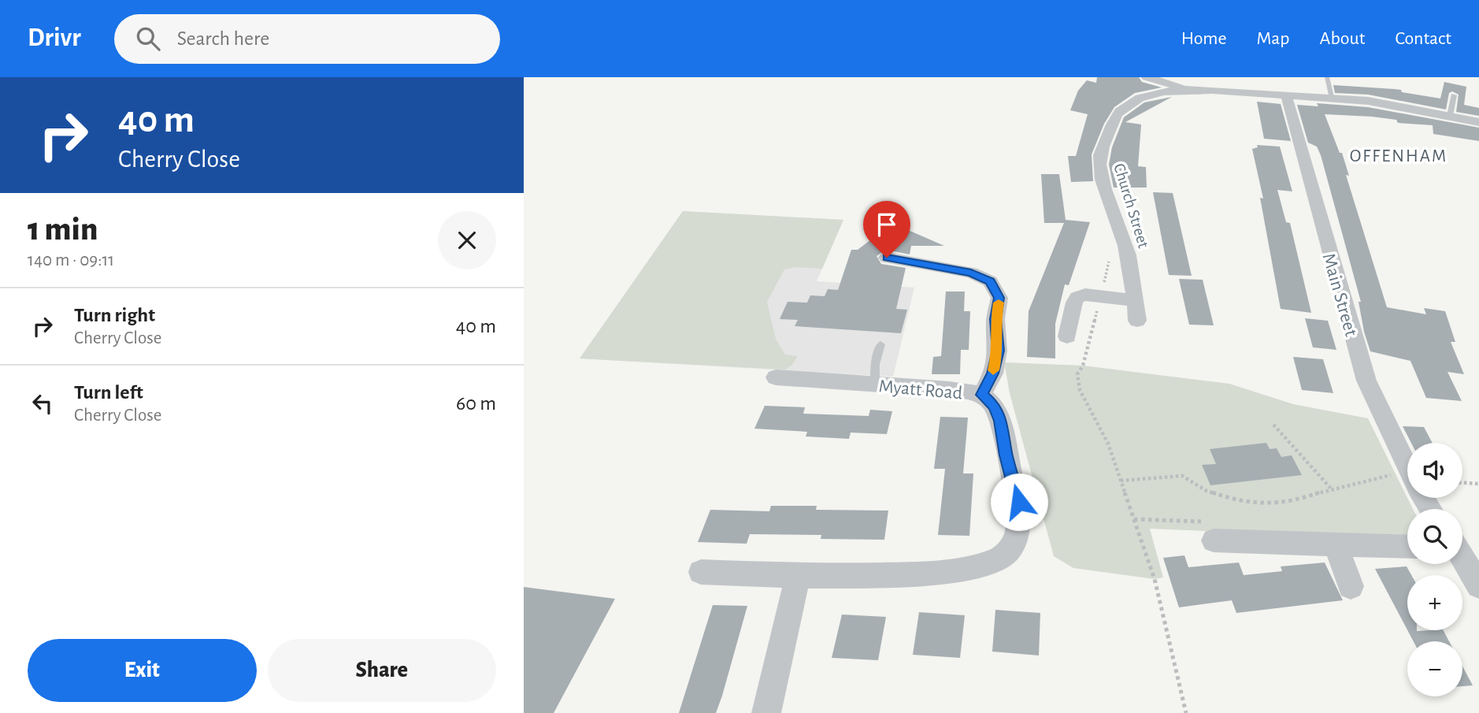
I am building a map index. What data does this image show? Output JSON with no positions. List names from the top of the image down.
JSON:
{
  "streets": {
    "street": ["Church Street", "Main Street", "Myatt Road"]
  },
  "crossings": [
    ["Church Street", "Main Street"]
  ],
  "districts": ["OFFENHAM"],
  "page": {
    "header": "Drivr",
    "search": "Search here",
    "nav": [
      "Home",
      "Map",
      "About",
      "Contact"
    ],
    "turn": ["40 m", "Cherry Close"],
    "heading": ["1 min", "140 m · 09:11"],
    "list": [
      {
        "name": "Turn right",
        "note": "Cherry Close",
        "value": "40 m"
      },
      {
        "name": "Turn left",
        "note": "Cherry Close",
        "value": "60 m"
      }
    ],
    "map_buttons": ["+", "−"],
    "buttons": ["Exit", "Share"]
  }
}
